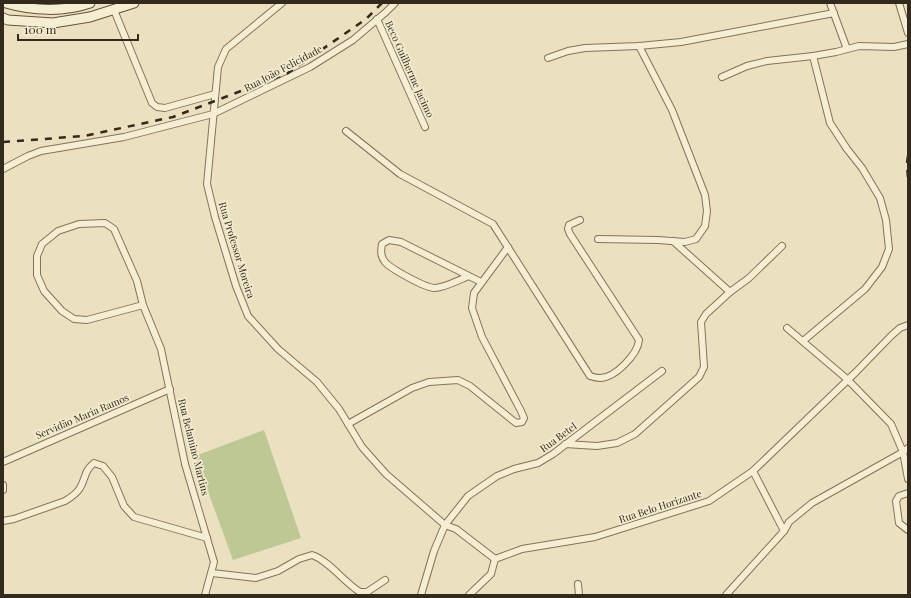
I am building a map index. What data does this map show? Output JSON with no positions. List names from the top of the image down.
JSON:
{
  "streets": {
    "street": [
      "Rua João Felicidade",
      "Beco Guilherme Jacimo",
      "Rua Professor Moreira",
      "Servidão Maria Ramos",
      "Rua Betel",
      "Rua Belamino Martins",
      "Rua Belo Horizante"
    ]
  },
  "crossings": [
    ["Rua João Felicidade", "Beco Guilherme Jacimo"],
    ["Rua João Felicidade", "Rua Professor Moreira"],
    ["Rua Professor Moreira", "Rua Betel"],
    ["Rua Professor Moreira", "Rua Belo Horizante"],
    ["Servidão Maria Ramos", "Rua Belamino Martins"]
  ],
  "scale_bar": "100 m"
}
